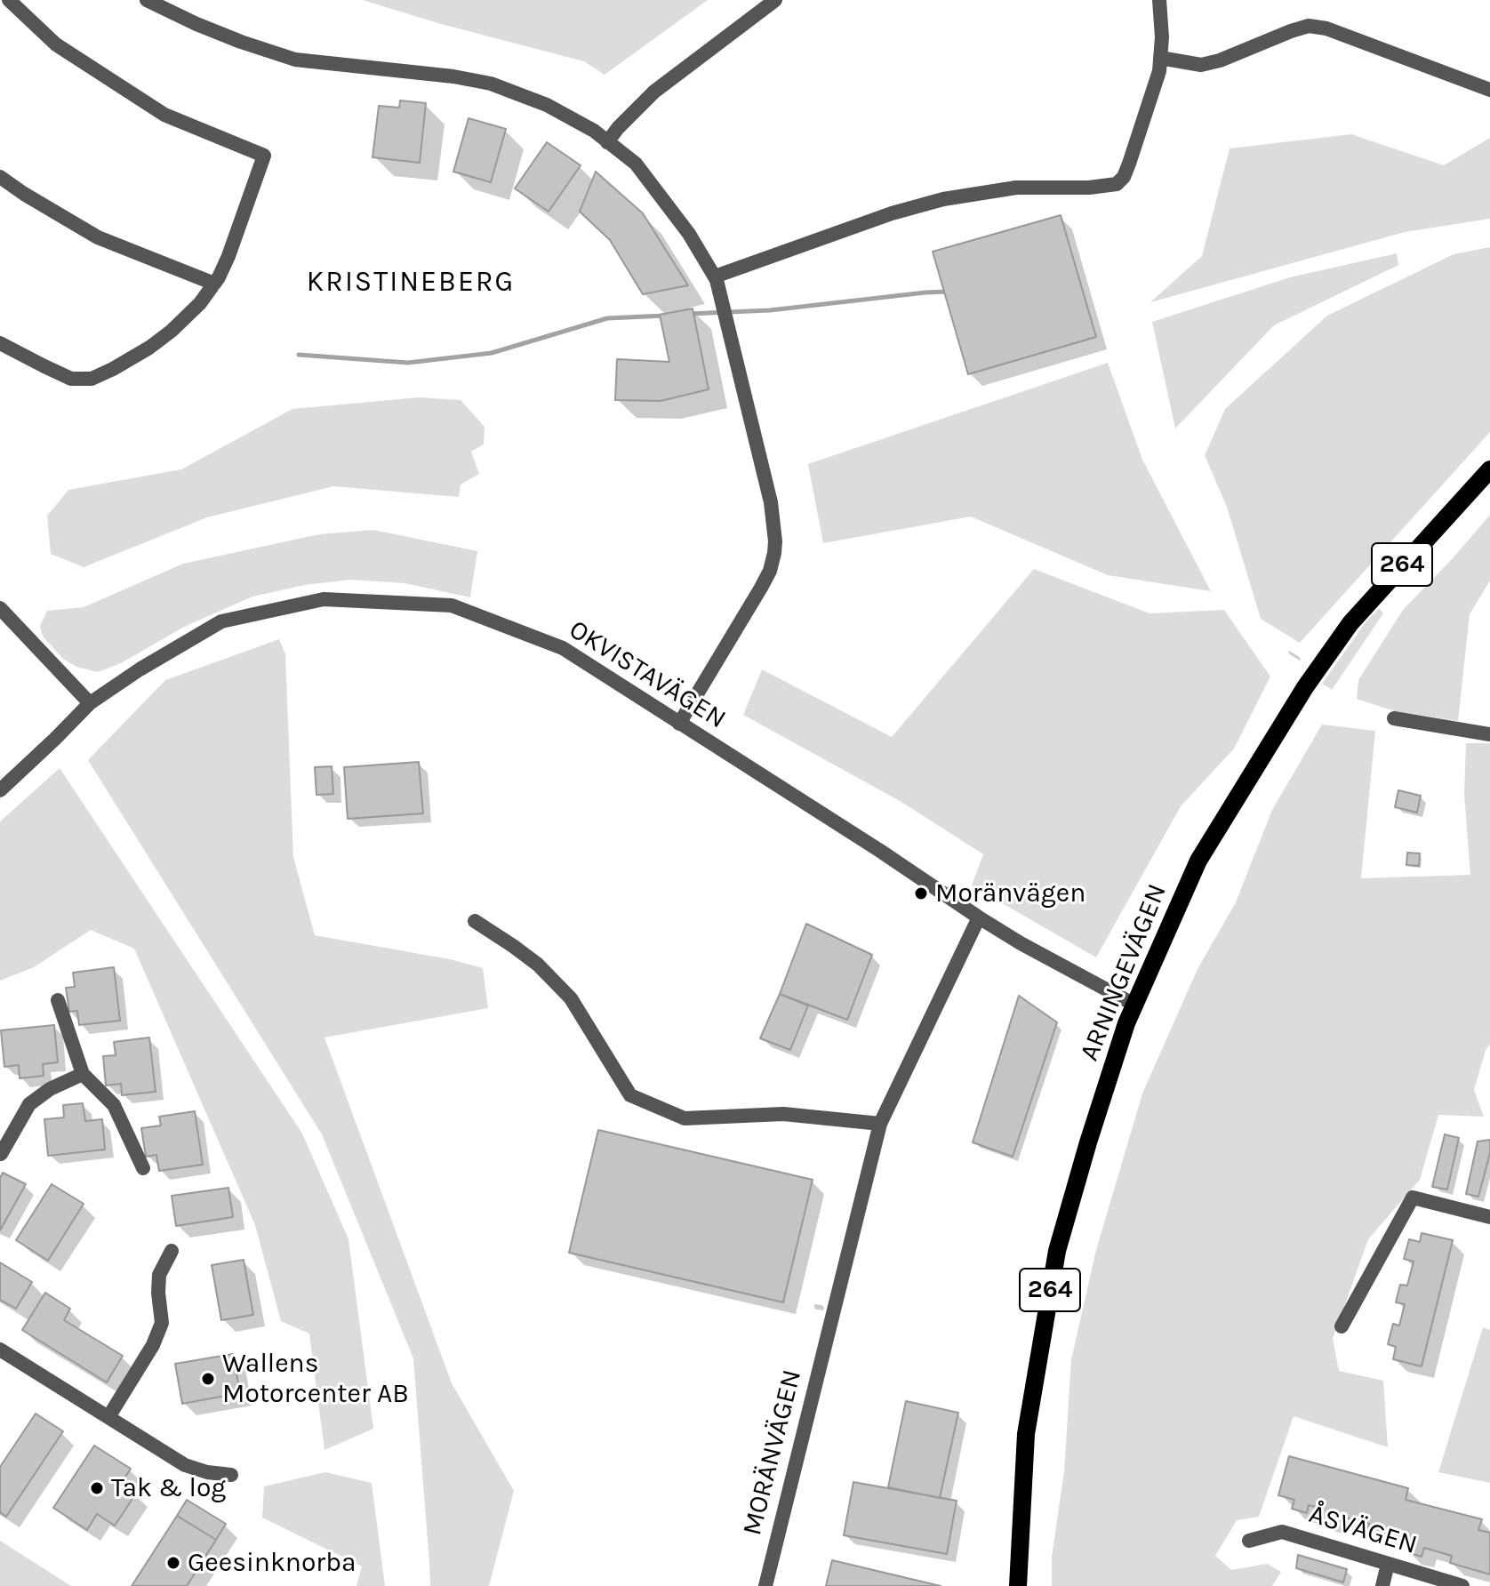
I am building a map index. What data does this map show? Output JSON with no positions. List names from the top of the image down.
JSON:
{
  "streets": {
    "main road": ["264", "ARNINGEVÄGEN"],
    "street": ["OKVISTAVÄGEN", "MORÄNVÄGEN", "ÅSVÄGEN"]
  },
  "crossings": [
    ["OKVISTAVÄGEN", "ARNINGEVÄGEN"],
    ["OKVISTAVÄGEN", "MORÄNVÄGEN"]
  ],
  "districts": ["KRISTINEBERG"],
  "places": [
    "Moränvägen",
    "Wallens Motorcenter AB",
    "Tak & log",
    "Geesinknorba"
  ]
}
